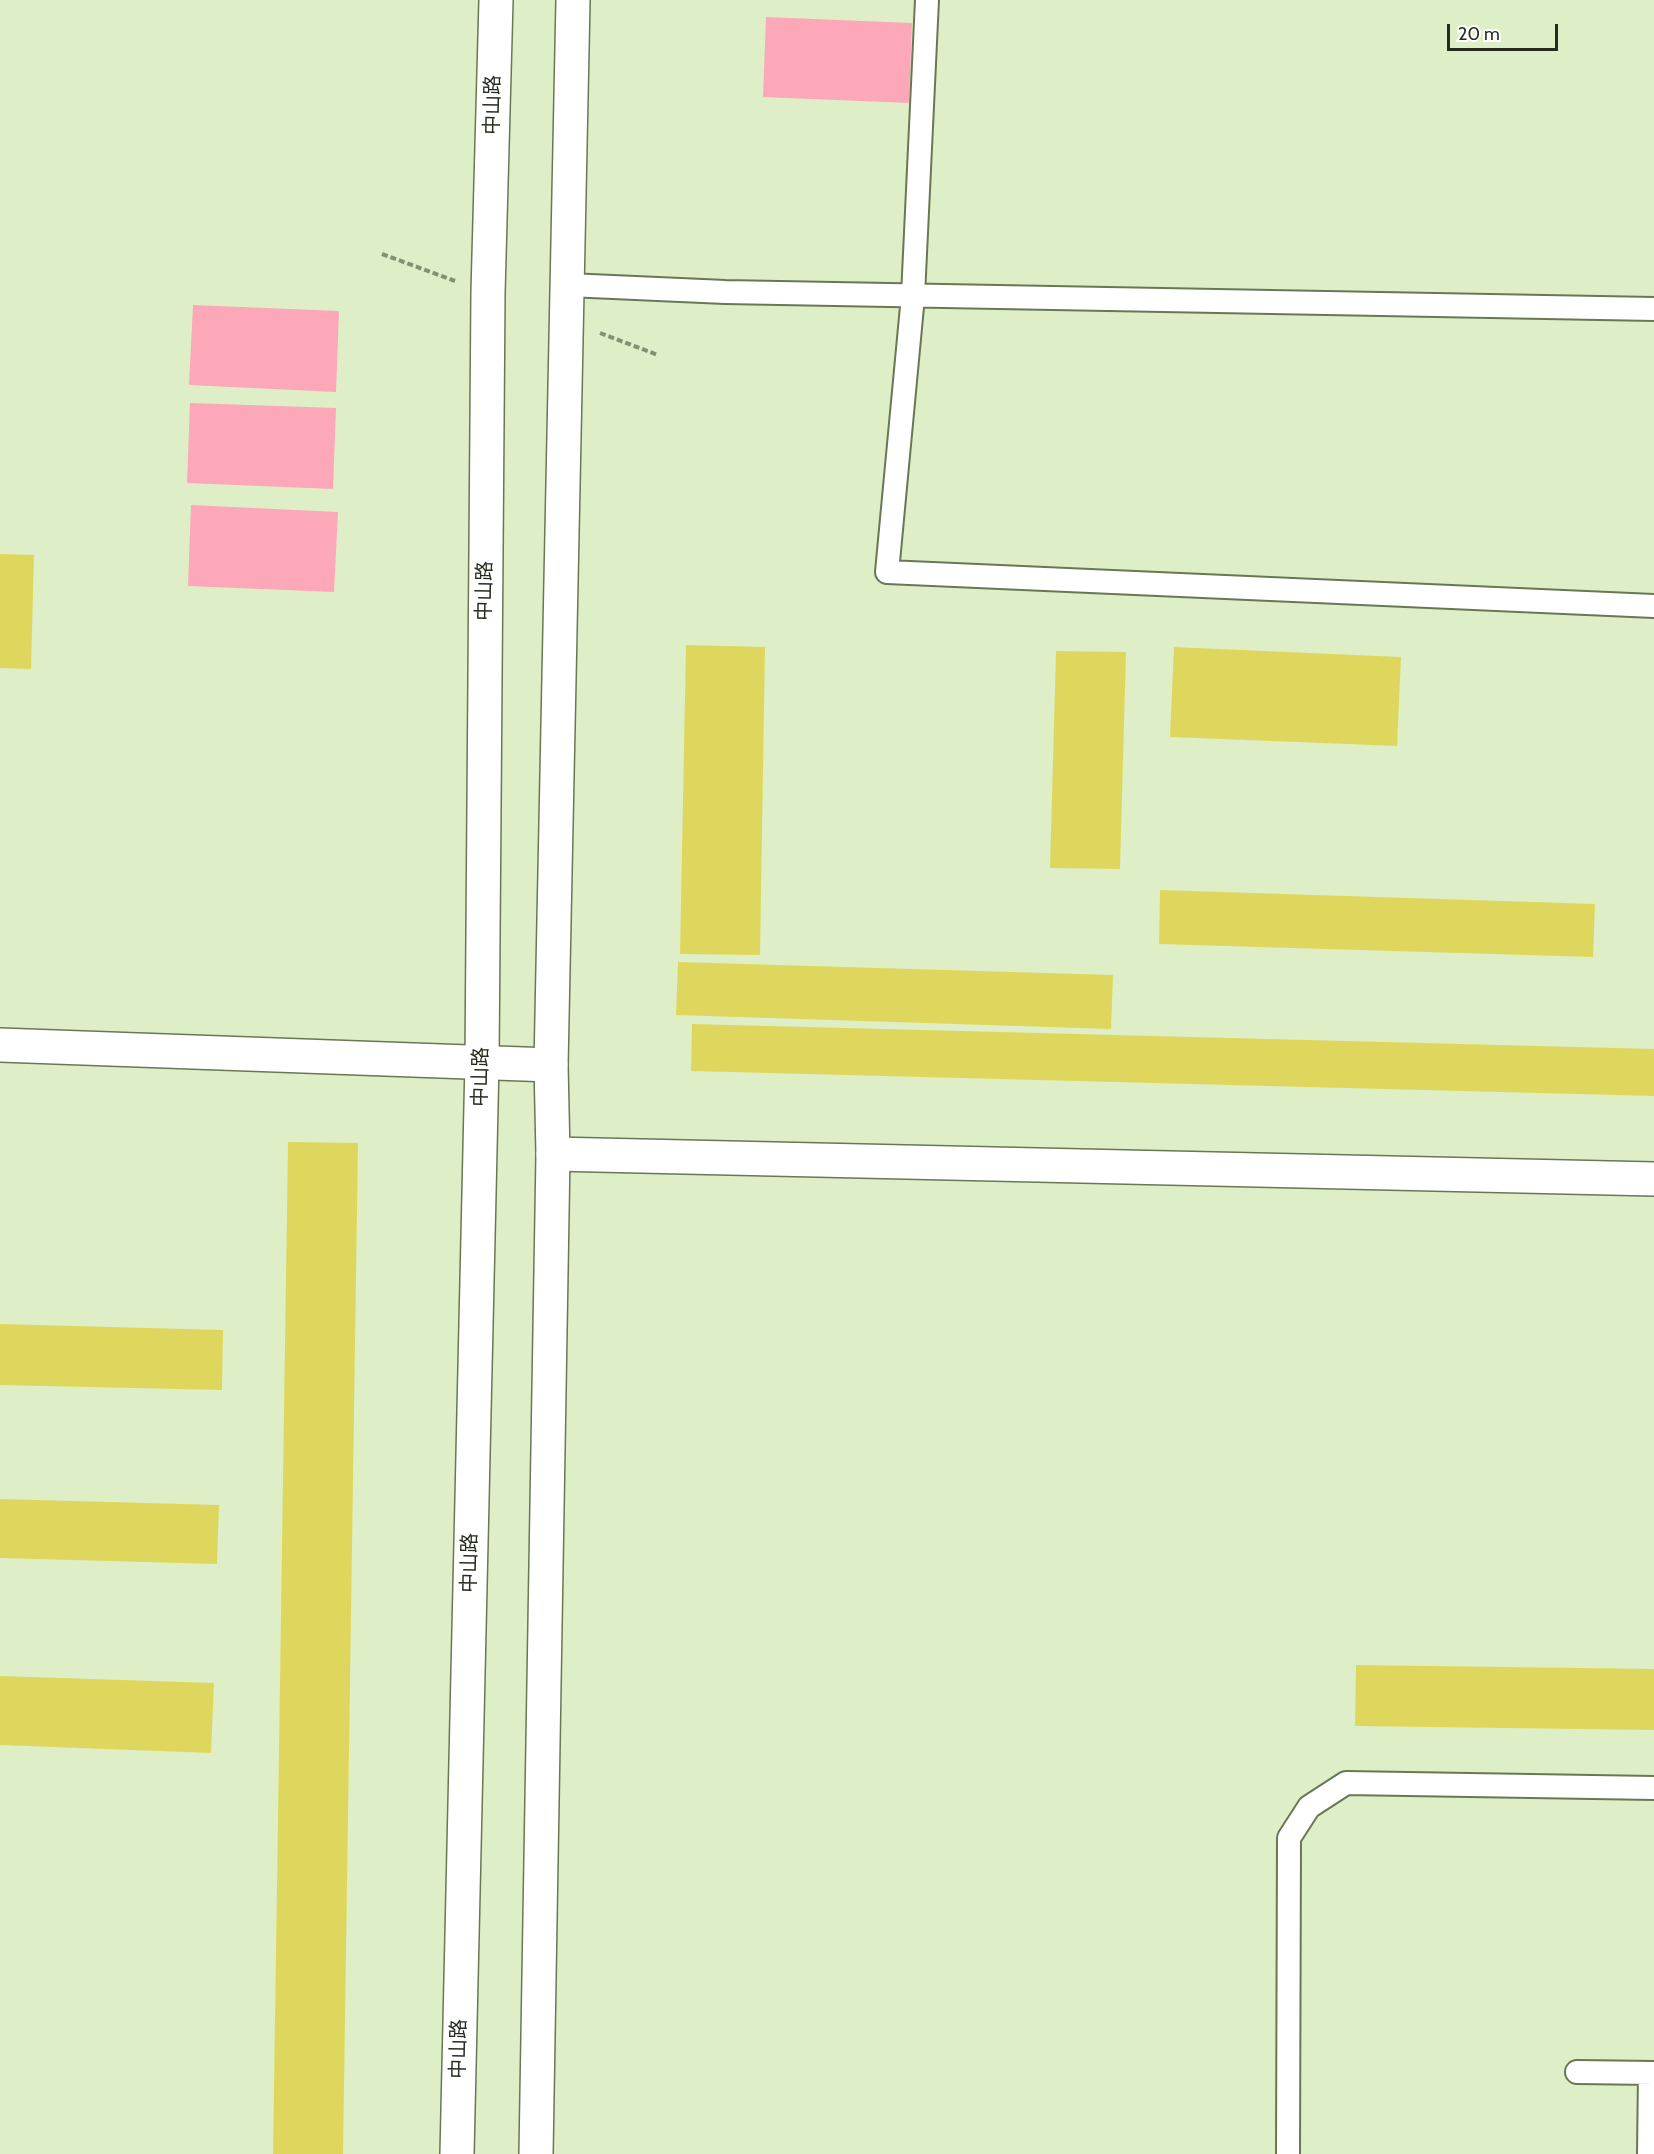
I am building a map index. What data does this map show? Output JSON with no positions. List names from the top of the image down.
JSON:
{
  "streets": {
    "main road": ["中山路"]
  },
  "scale_bar": "20 m"
}
